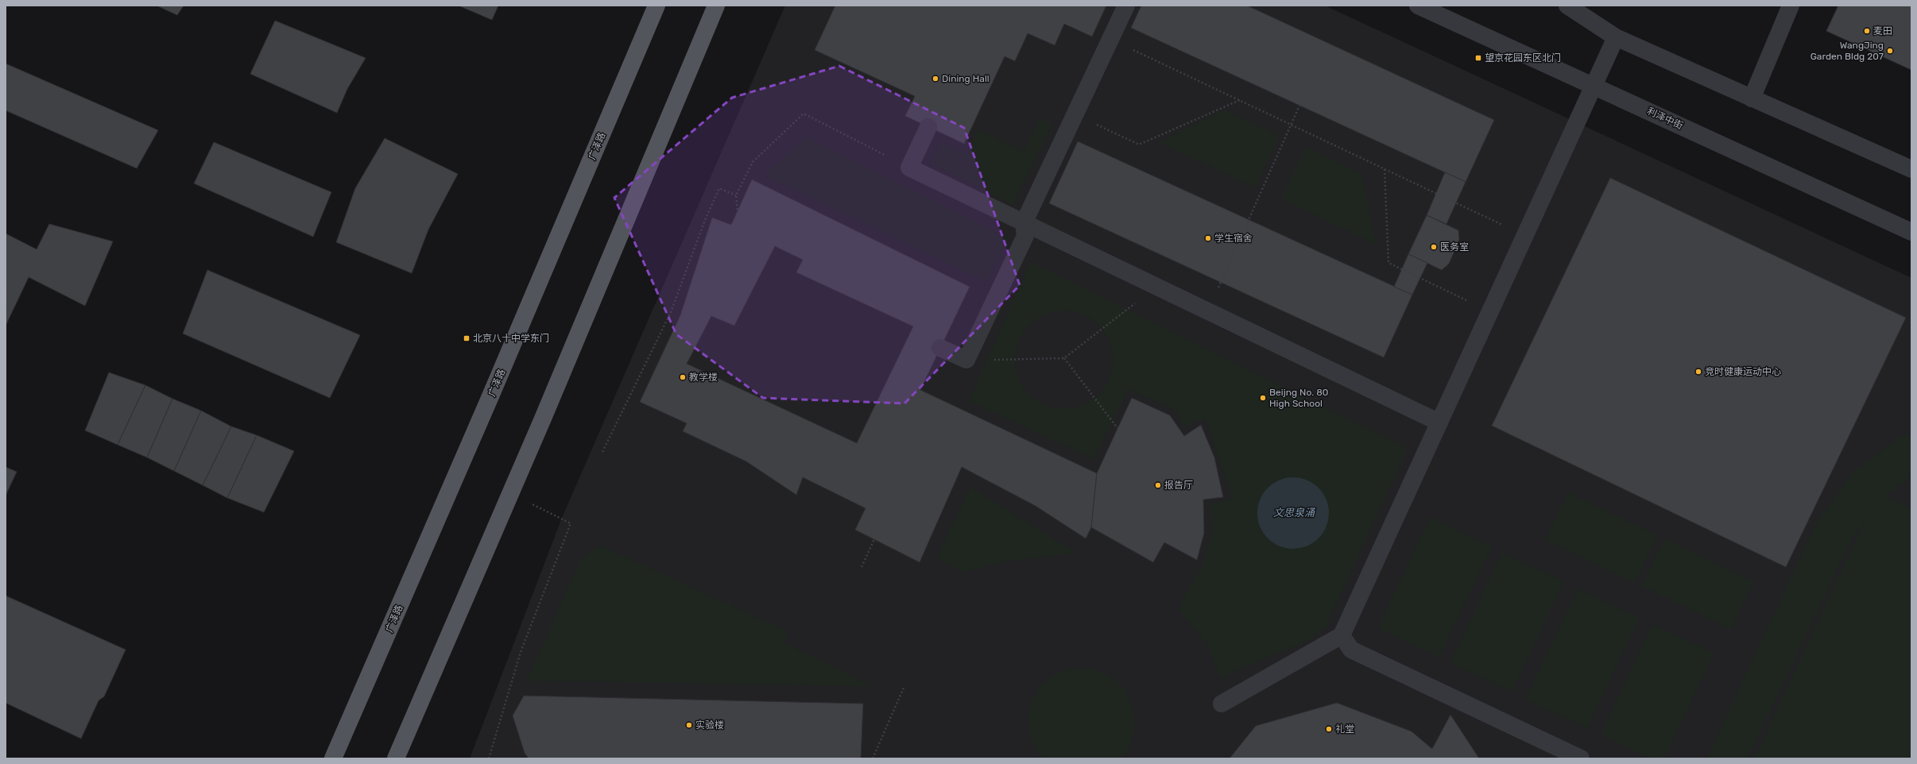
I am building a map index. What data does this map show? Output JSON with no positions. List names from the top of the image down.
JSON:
{
  "streets": {
    "main road": ["广泽路"],
    "street": ["利泽中街"]
  },
  "water": ["文思泉涌"],
  "places": {
    "other": [
      "麦田",
      "WangJing Garden Bldg 207",
      "Dining Hall",
      "学生宿舍",
      "医务室",
      "竞时健康运动中心",
      "教学楼",
      "Beijng No. 80 High School",
      "报告厅",
      "实验楼",
      "礼堂"
    ],
    "transit": ["望京花园东区北门", "北京八十中学东门"]
  }
}
